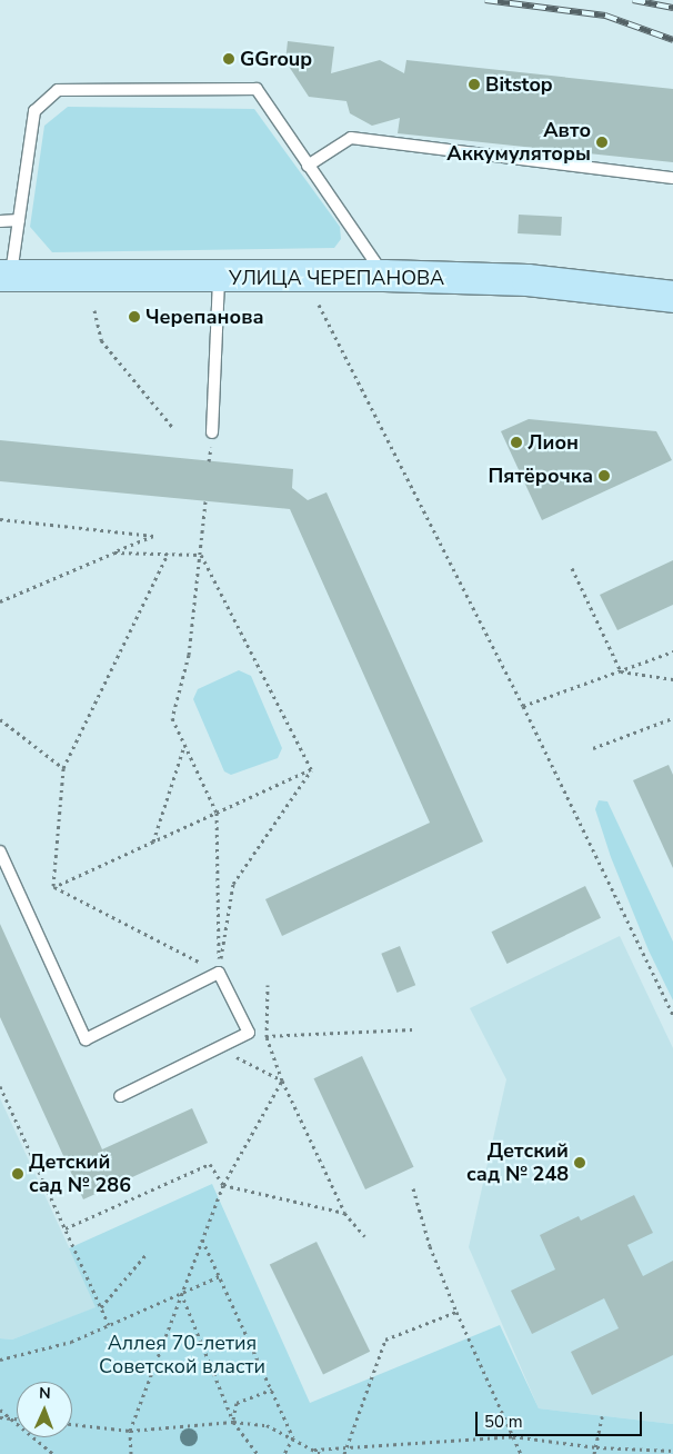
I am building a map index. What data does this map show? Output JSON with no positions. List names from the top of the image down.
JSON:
{
  "streets": {
    "main road": ["УЛИЦА ЧЕРЕПАНОВА"]
  },
  "parks": ["Аллея 70-летия Советской власти"],
  "places": [
    "GGroup",
    "Bitstop",
    "Авто Аккумуляторы",
    "Черепанова",
    "Лион",
    "Пятёрочка",
    "Детский сад № 248",
    "Детский сад № 286"
  ],
  "scale_bar": "50 m",
  "north": "top"
}
